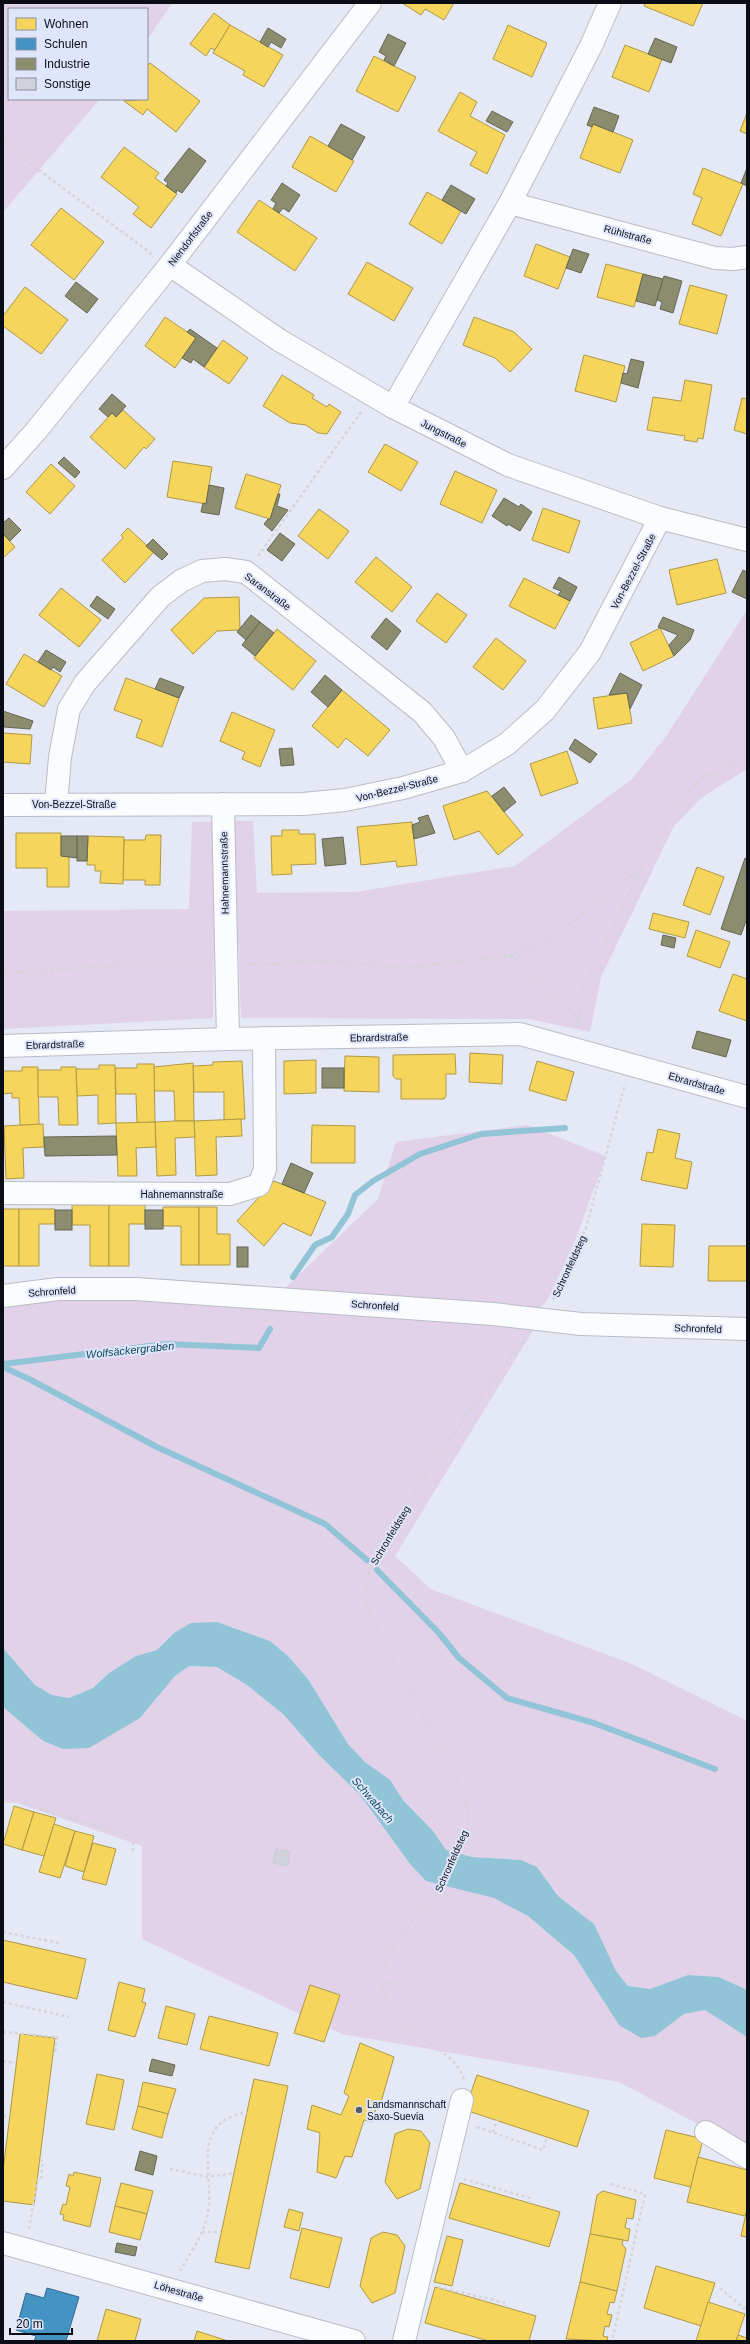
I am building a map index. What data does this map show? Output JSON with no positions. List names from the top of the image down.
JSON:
{
  "streets": {
    "street": [
      "Rühlstraße",
      "Niendorfstraße",
      "Jungstraße",
      "Von-Bezzel-Straße",
      "Saranstraße",
      "Hahnemannstraße",
      "Ebrardstraße",
      "Schronfeld",
      "Löhestraße"
    ],
    "path": ["Schronfeldsteg"]
  },
  "crossings": [
    ["Niendorfstraße", "Jungstraße"],
    ["Jungstraße", "Von-Bezzel-Straße"],
    ["Von-Bezzel-Straße", "Saranstraße"],
    ["Von-Bezzel-Straße", "Hahnemannstraße"],
    ["Hahnemannstraße", "Ebrardstraße"],
    ["Ebrardstraße", "Schronfeldsteg"],
    ["Schronfeldsteg", "Schronfeld"]
  ],
  "water": ["Wolfsäckergraben", "Schwabach"],
  "places": ["Landsmannschaft Saxo-Suevia"],
  "legend": [
    "Wohnen",
    "Schulen",
    "Industrie",
    "Sonstige"
  ],
  "scale_bar": "20 m"
}
